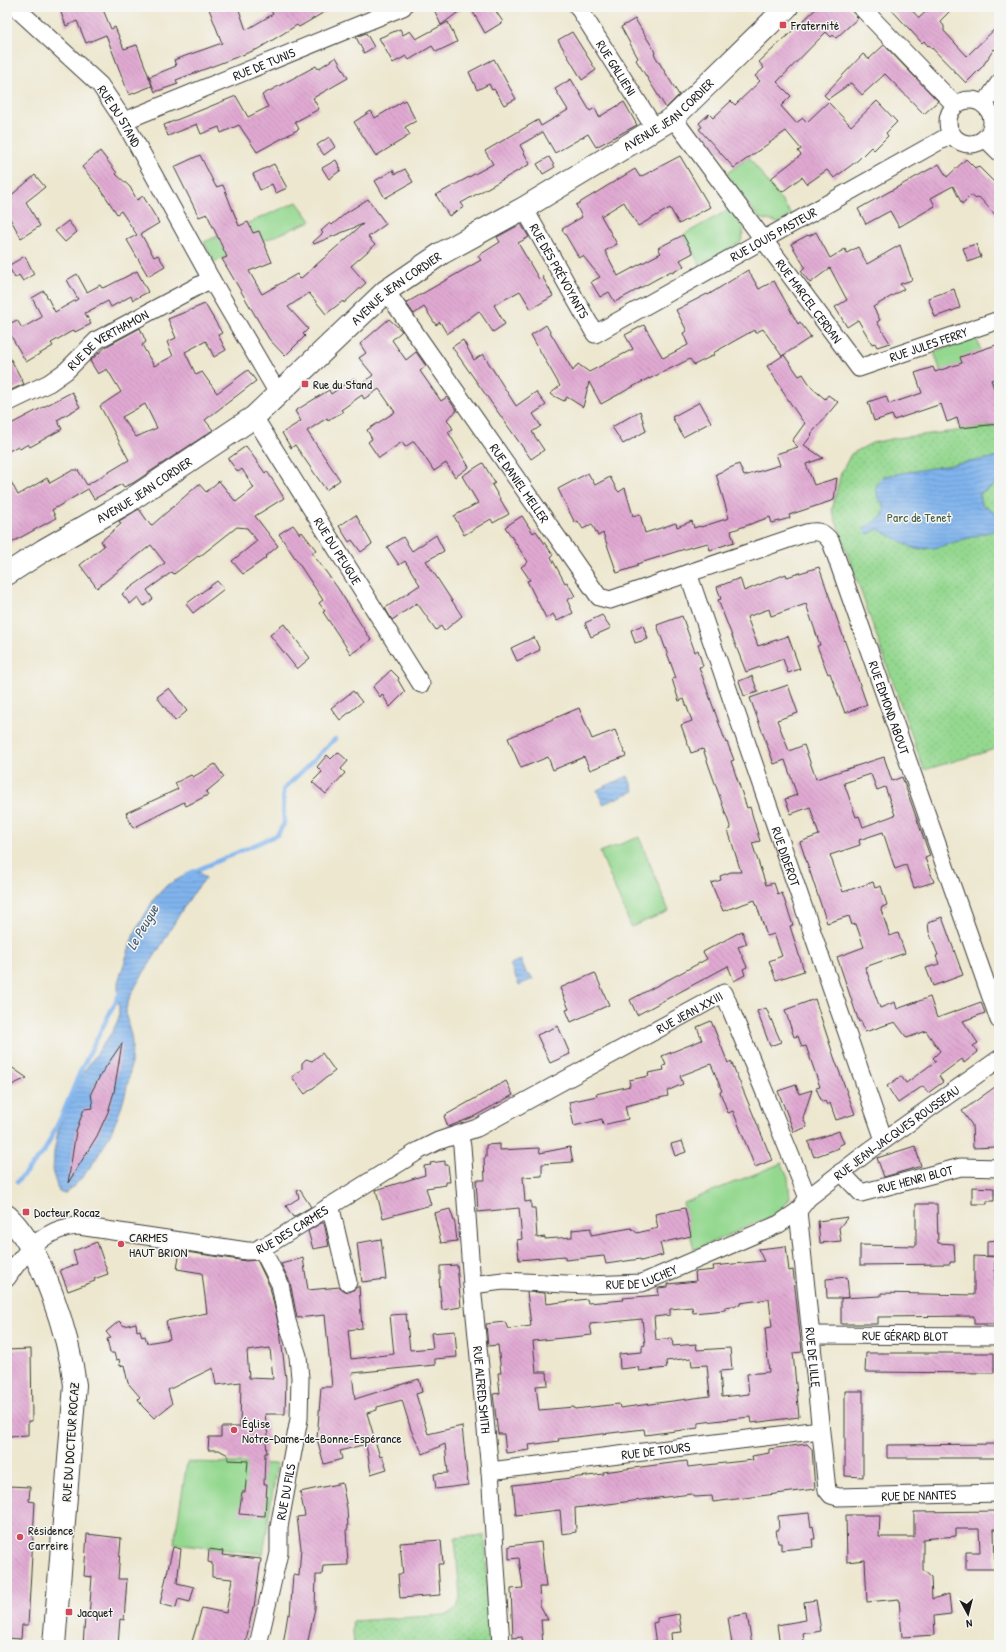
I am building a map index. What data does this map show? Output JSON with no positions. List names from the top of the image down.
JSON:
{
  "streets": {
    "street": [
      "RUE DE TUNIS",
      "RUE GALLIENI",
      "AVENUE JEAN CORDIER",
      "RUE DU STAND",
      "RUE LOUIS PASTEUR",
      "RUE DES PRÉVOYANTS",
      "RUE MARCEL CERDAN",
      "RUE DE VERTHAMON",
      "RUE JULES FERRY",
      "RUE DANIEL MELLER",
      "RUE DU PEUGUE",
      "RUE EDMOND ABOUT",
      "RUE DIDEROT",
      "RUE JEAN XXIII",
      "RUE JEAN-JACQUES ROUSSEAU",
      "RUE HENRI BLOT",
      "RUE DES CARMES",
      "RUE DE LUCHEY",
      "RUE GÉRARD BLOT",
      "RUE DE LILLE",
      "RUE ALFRED SMITH",
      "RUE DU DOCTEUR ROCAZ",
      "RUE DE TOURS",
      "RUE DU FILS",
      "RUE DE NANTES"
    ]
  },
  "crossings": [
    ["RUE DE TUNIS", "RUE DU STAND"],
    ["RUE GALLIENI", "AVENUE JEAN CORDIER"],
    ["RUE GALLIENI", "RUE MARCEL CERDAN"],
    ["AVENUE JEAN CORDIER", "RUE DU STAND"],
    ["AVENUE JEAN CORDIER", "RUE DES PRÉVOYANTS"],
    ["AVENUE JEAN CORDIER", "RUE MARCEL CERDAN"],
    ["AVENUE JEAN CORDIER", "RUE DANIEL MELLER"],
    ["AVENUE JEAN CORDIER", "RUE DU PEUGUE"],
    ["RUE DU STAND", "RUE DE VERTHAMON"],
    ["RUE LOUIS PASTEUR", "RUE DES PRÉVOYANTS"],
    ["RUE LOUIS PASTEUR", "RUE MARCEL CERDAN"],
    ["RUE MARCEL CERDAN", "RUE JULES FERRY"],
    ["RUE DANIEL MELLER", "RUE EDMOND ABOUT"],
    ["RUE DANIEL MELLER", "RUE DIDEROT"],
    ["RUE EDMOND ABOUT", "RUE DIDEROT"],
    ["RUE DIDEROT", "RUE JEAN-JACQUES ROUSSEAU"],
    ["RUE JEAN XXIII", "RUE JEAN-JACQUES ROUSSEAU"],
    ["RUE JEAN XXIII", "RUE DES CARMES"],
    ["RUE JEAN XXIII", "RUE DE LUCHEY"],
    ["RUE JEAN XXIII", "RUE DE LILLE"],
    ["RUE JEAN XXIII", "RUE ALFRED SMITH"],
    ["RUE JEAN-JACQUES ROUSSEAU", "RUE HENRI BLOT"],
    ["RUE JEAN-JACQUES ROUSSEAU", "RUE DE LUCHEY"],
    ["RUE JEAN-JACQUES ROUSSEAU", "RUE DE LILLE"],
    ["RUE DES CARMES", "RUE ALFRED SMITH"],
    ["RUE DES CARMES", "RUE DU DOCTEUR ROCAZ"],
    ["RUE DES CARMES", "RUE DU FILS"],
    ["RUE DE LUCHEY", "RUE DE LILLE"],
    ["RUE DE LUCHEY", "RUE ALFRED SMITH"],
    ["RUE GÉRARD BLOT", "RUE DE LILLE"],
    ["RUE DE LILLE", "RUE DE TOURS"],
    ["RUE DE LILLE", "RUE DE NANTES"],
    ["RUE ALFRED SMITH", "RUE DE TOURS"]
  ],
  "water": ["Le Peugue"],
  "parks": ["Parc de Tenet"],
  "places": {
    "transit": [
      "Fraternité",
      "Rue du Stand",
      "Docteur Rocaz",
      "Jacquet"
    ],
    "other": ["CARMES HAUT BRION", "Église Notre-Dame-de-Bonne-Espérance", "Résidence Carreire"]
  },
  "north": "bottom"
}
